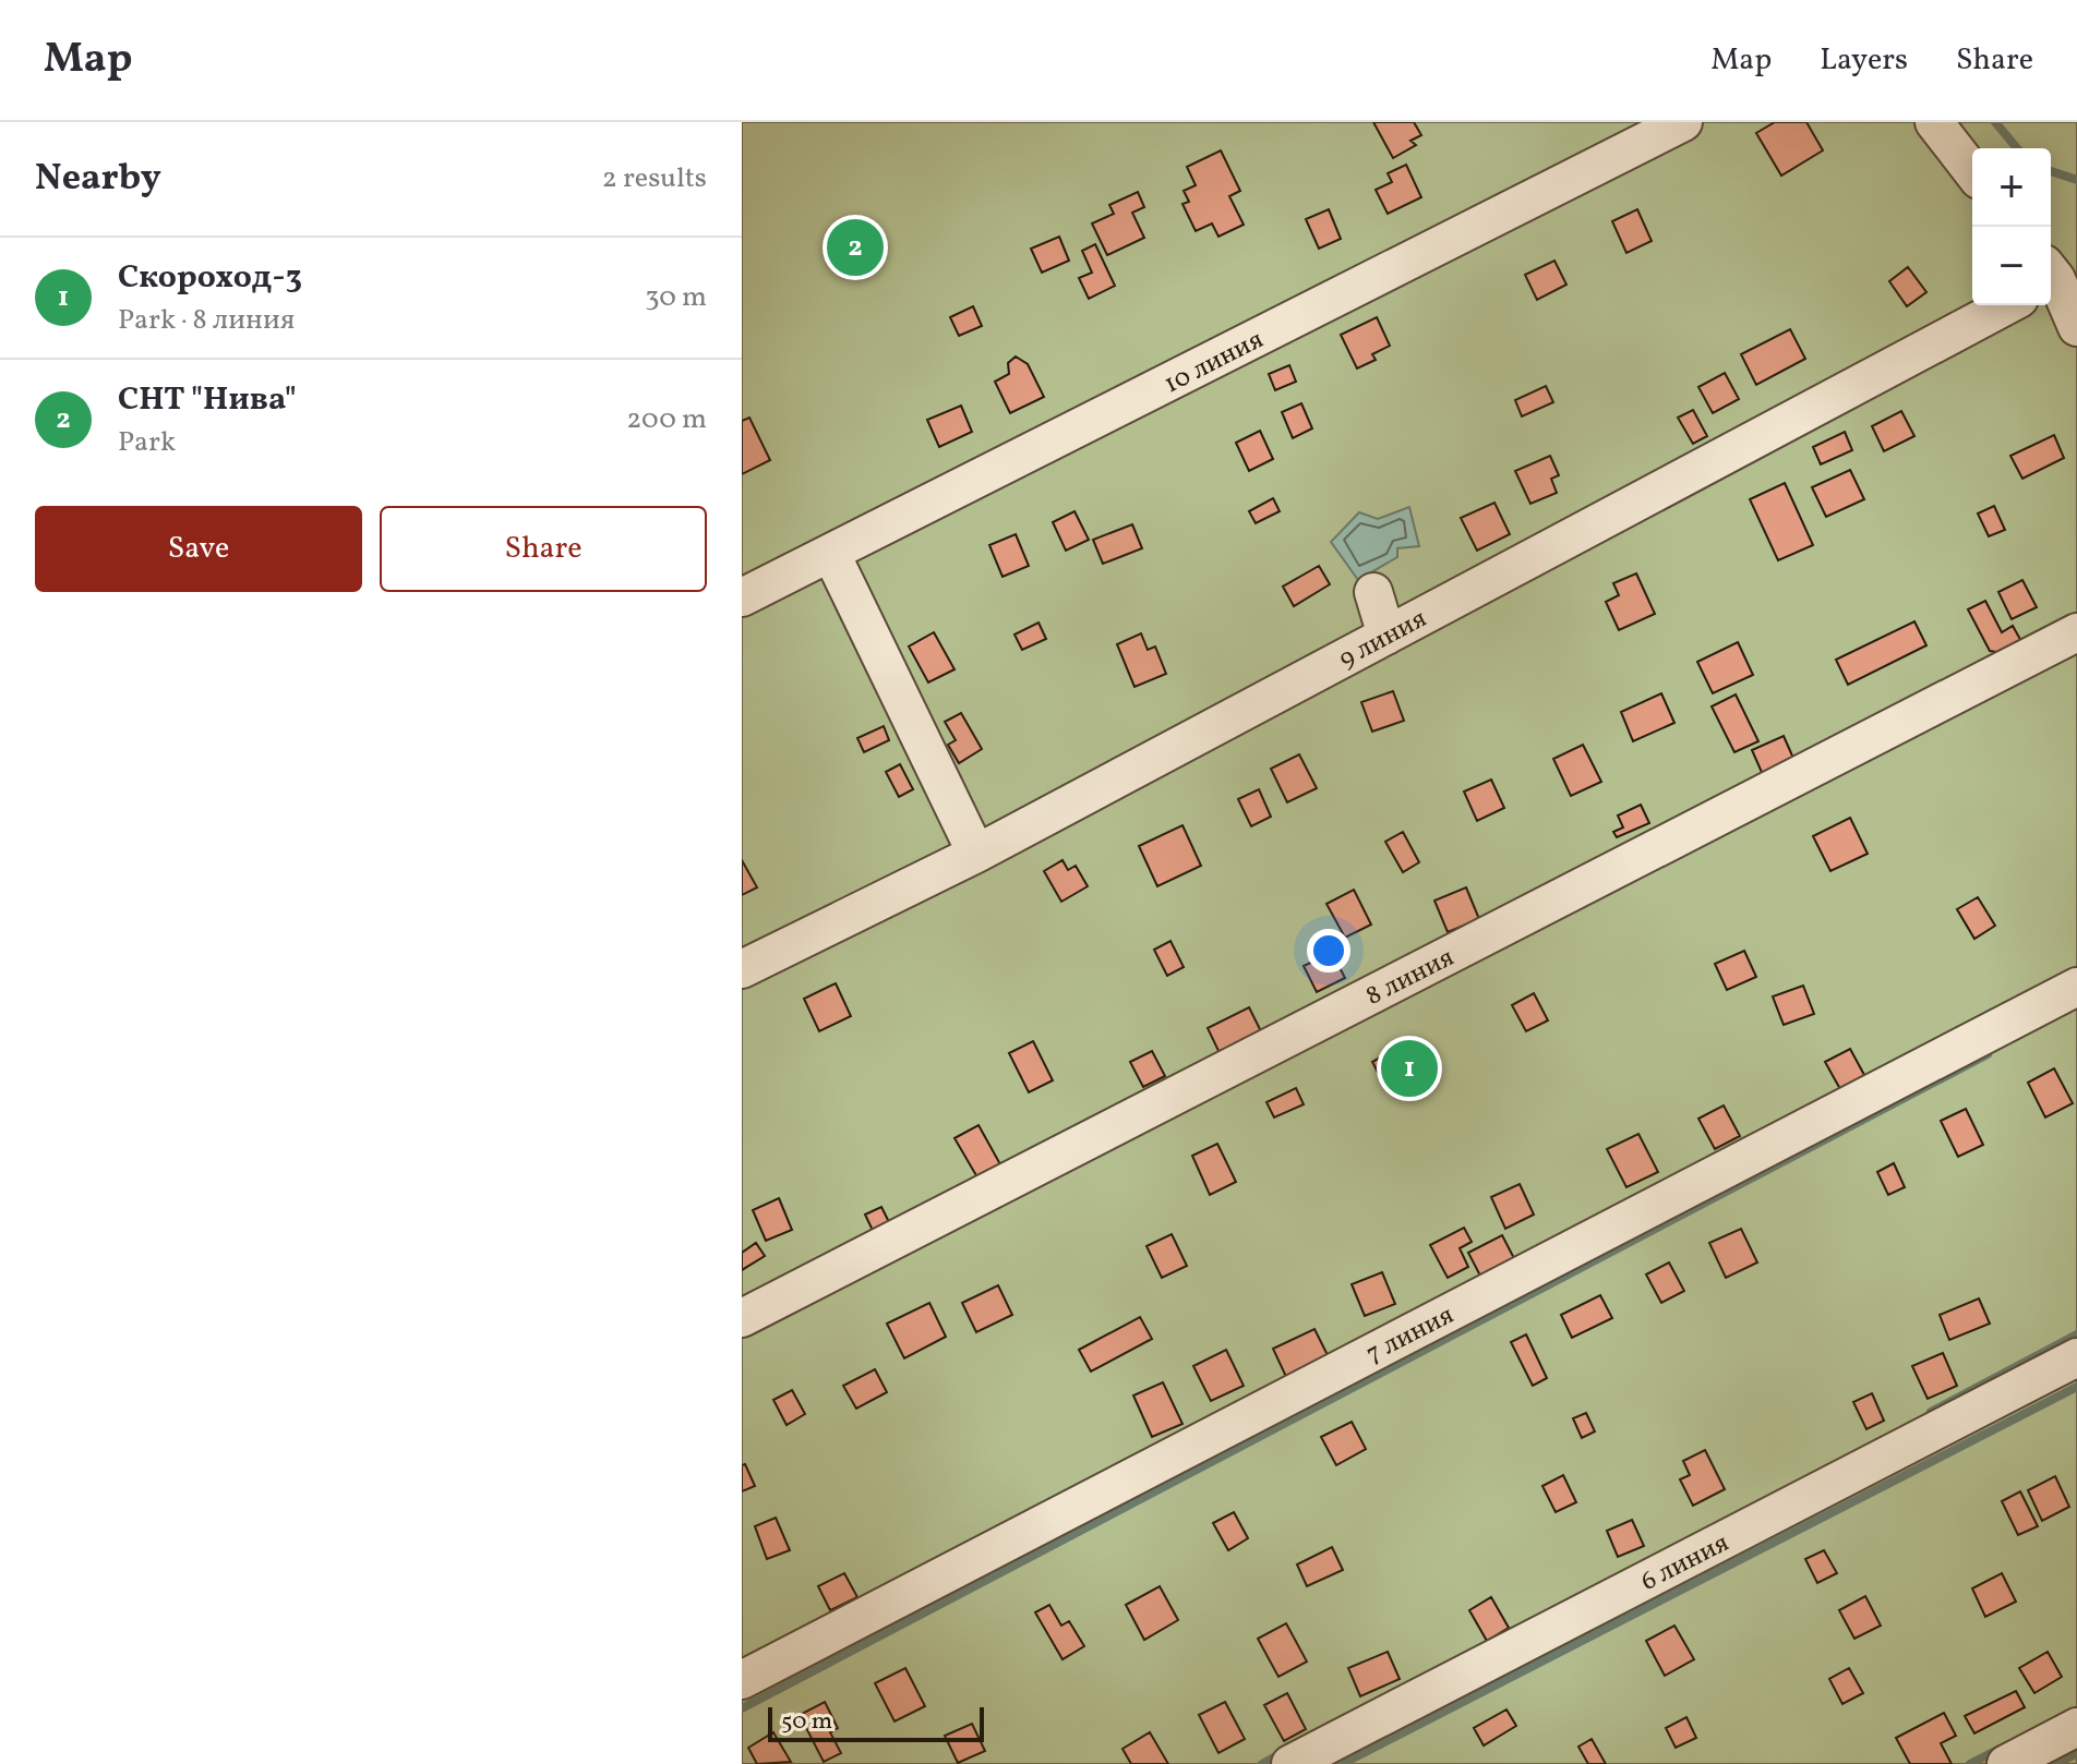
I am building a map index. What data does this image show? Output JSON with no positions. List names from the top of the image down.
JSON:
{
  "streets": {
    "street": [
      "10 линия",
      "9 линия",
      "8 линия",
      "7 линия",
      "6 линия"
    ]
  },
  "scale_bar": "50 m",
  "page": {
    "header": "Map",
    "nav": ["Map", "Layers", "Share"],
    "heading": ["Nearby", "2 results"],
    "map_buttons": ["+", "−"],
    "pins": ["2", "1"],
    "list": [
      {
        "mark": "1",
        "name": "Скороход-3",
        "note": "Park · 8 линия",
        "value": "30 m"
      },
      {
        "mark": "2",
        "name": "СНТ \"Нива\"",
        "note": "Park",
        "value": "200 m"
      }
    ],
    "buttons": ["Save", "Share"],
    "scale": "50 m"
  }
}
